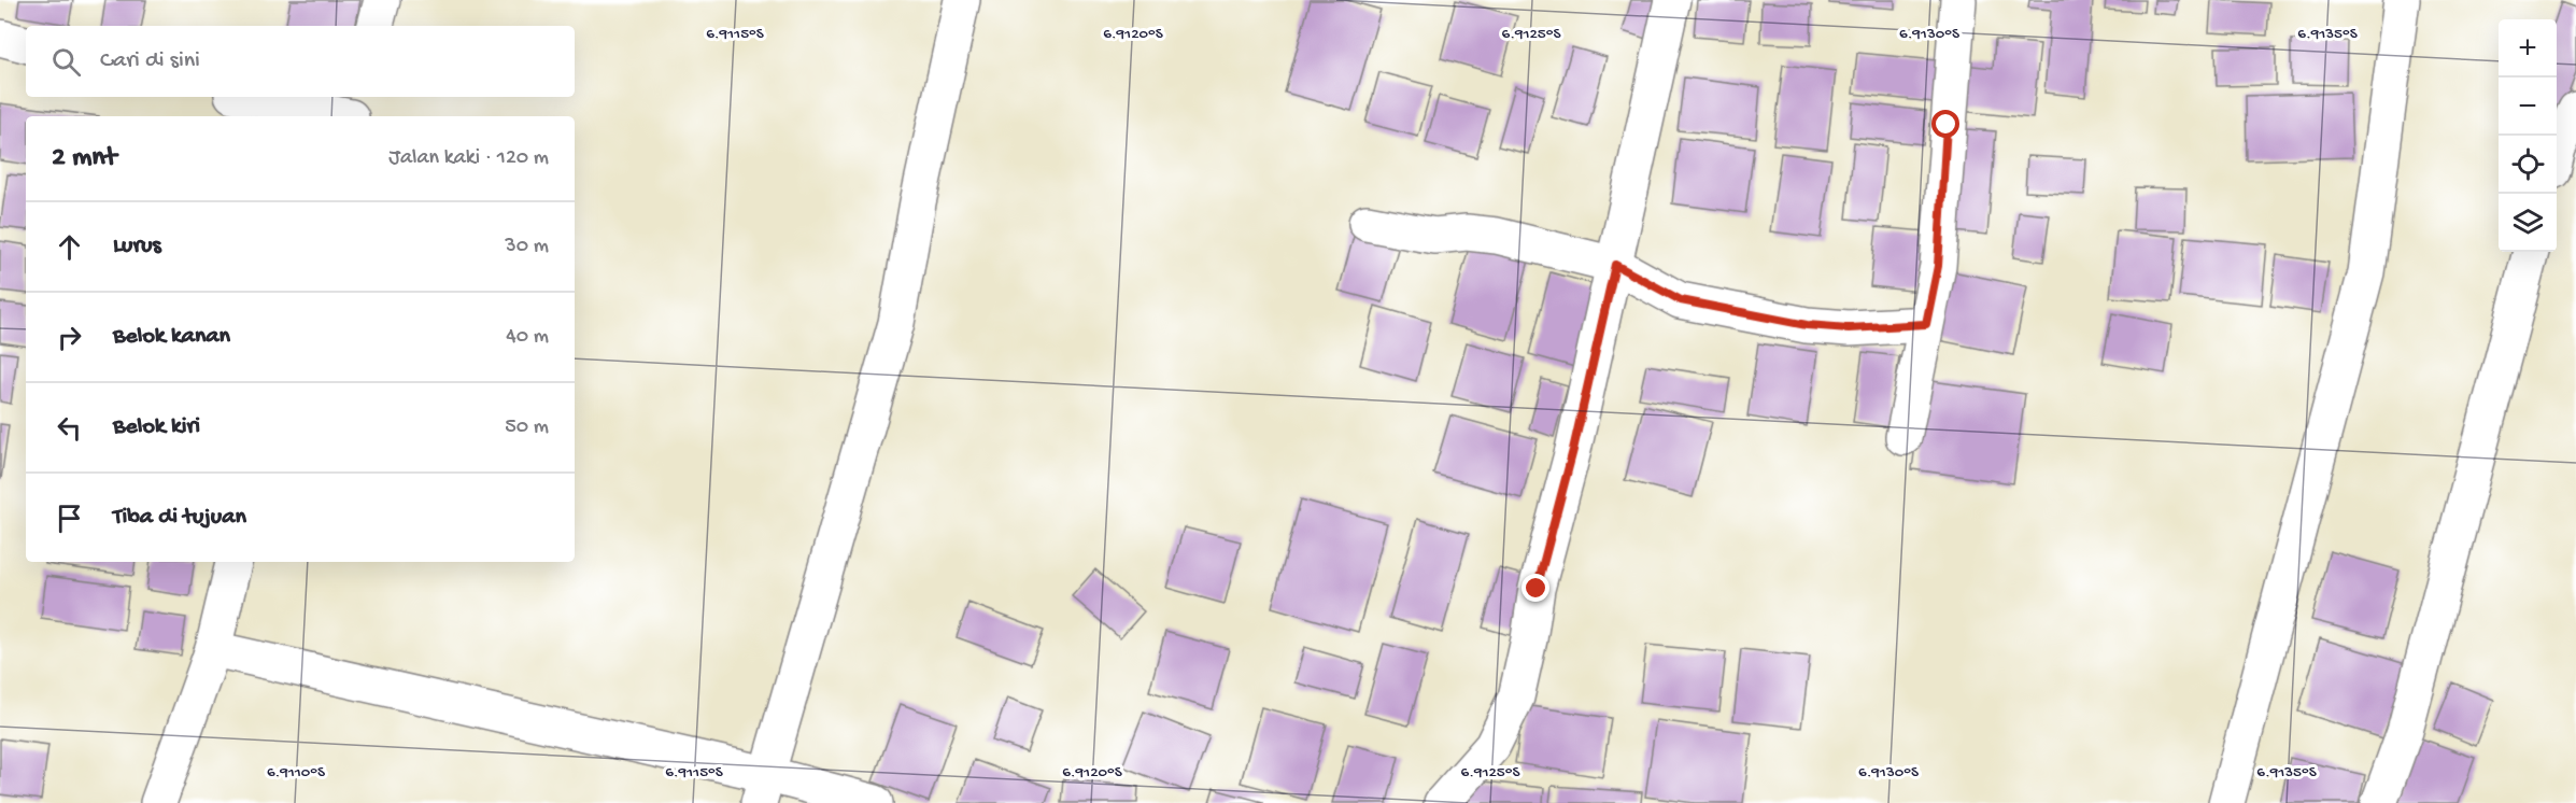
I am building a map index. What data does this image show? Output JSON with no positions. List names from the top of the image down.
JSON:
{
  "page": {
    "map_buttons": ["+", "−"],
    "search": "Cari di sini",
    "heading": ["2 mnt", "Jalan kaki · 120 m"],
    "list": [
      ["Lurus", "30 m"],
      ["Belok kanan", "40 m"],
      ["Belok kiri", "50 m"],
      "Tiba di tujuan"
    ]
  },
  "coordinates": [
    "6.9115°S",
    "6.9120°S",
    "6.9125°S",
    "6.9130°S",
    "6.9135°S",
    "6.9110°S"
  ]
}
